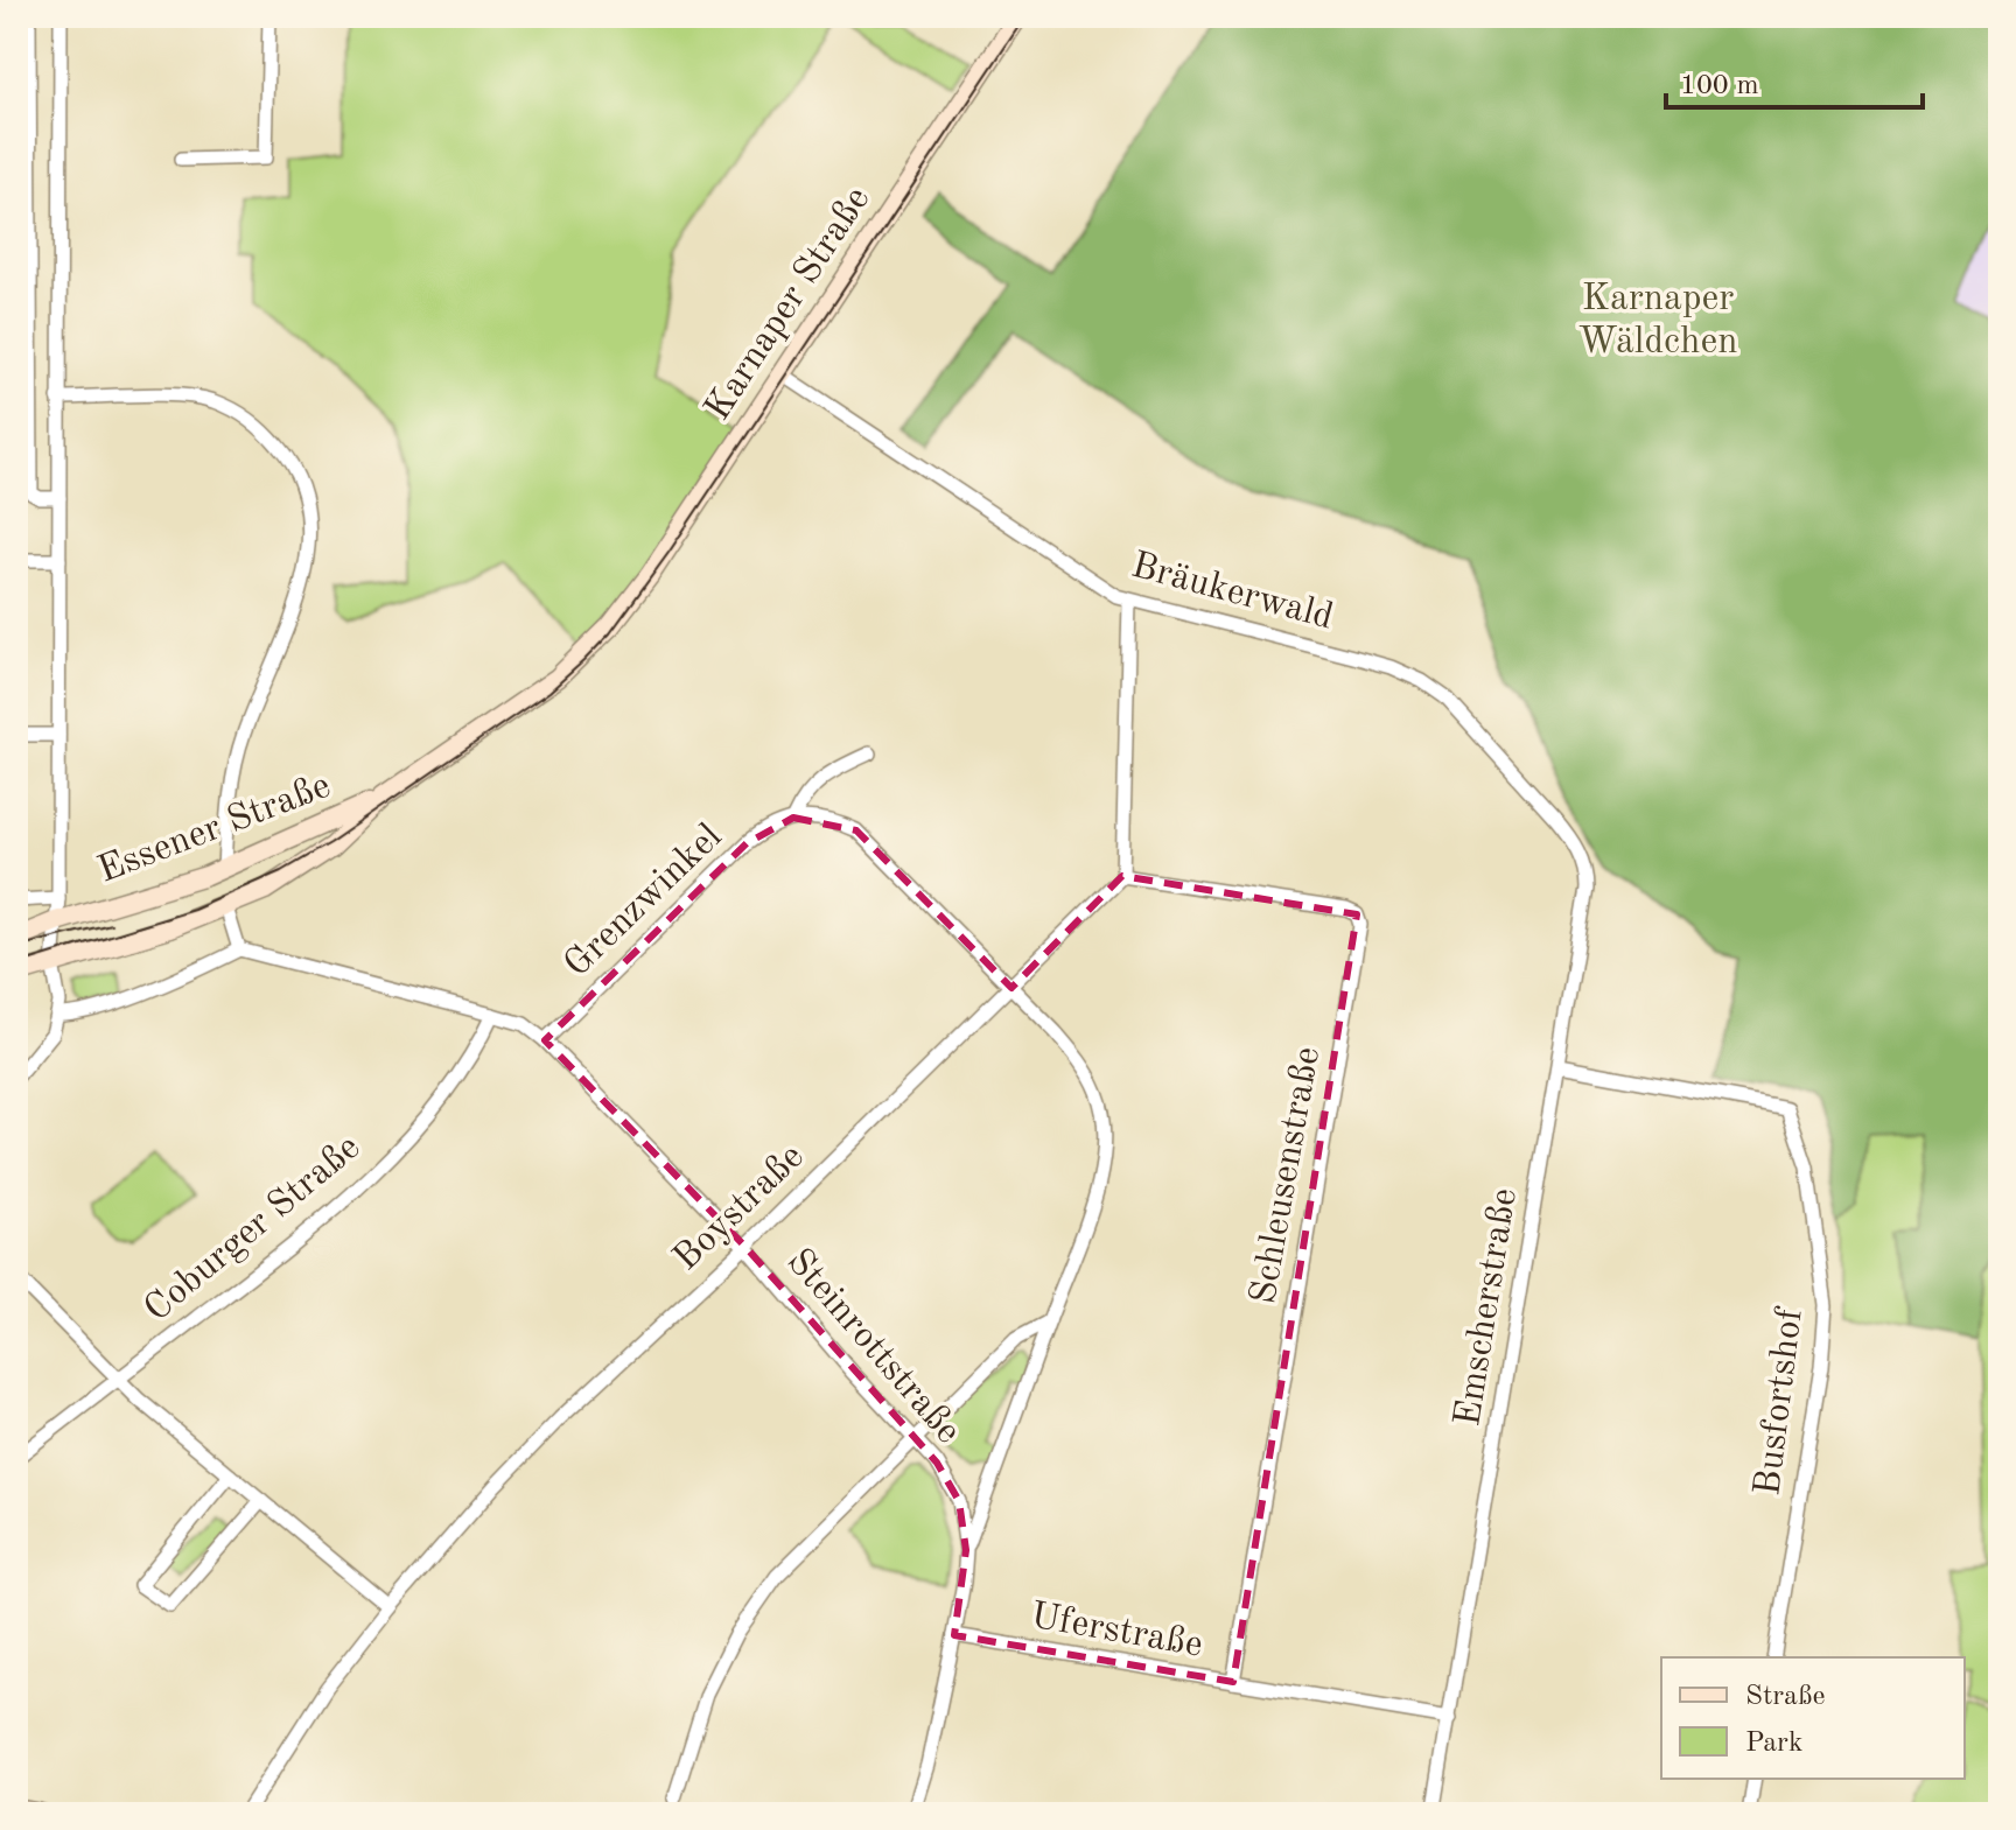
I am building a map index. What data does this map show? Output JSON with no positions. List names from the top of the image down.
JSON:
{
  "streets": {
    "main road": ["Karnaper Straße", "Essener Straße"],
    "street": [
      "Bräukerwald",
      "Grenzwinkel",
      "Schleusenstraße",
      "Boystraße",
      "Coburger Straße",
      "Emscherstraße",
      "Steinrottstraße",
      "Busfortshof",
      "Uferstraße"
    ]
  },
  "crossings": [
    ["Karnaper Straße", "Bräukerwald"],
    ["Karnaper Straße", "Essener Straße"],
    ["Bräukerwald", "Emscherstraße"],
    ["Grenzwinkel", "Steinrottstraße"],
    ["Schleusenstraße", "Boystraße"],
    ["Schleusenstraße", "Uferstraße"],
    ["Boystraße", "Steinrottstraße"],
    ["Coburger Straße", "Steinrottstraße"],
    ["Emscherstraße", "Busfortshof"],
    ["Emscherstraße", "Uferstraße"],
    ["Steinrottstraße", "Uferstraße"]
  ],
  "parks": ["Karnaper Wäldchen"],
  "legend": ["Straße", "Park"],
  "scale_bar": "100 m"
}
